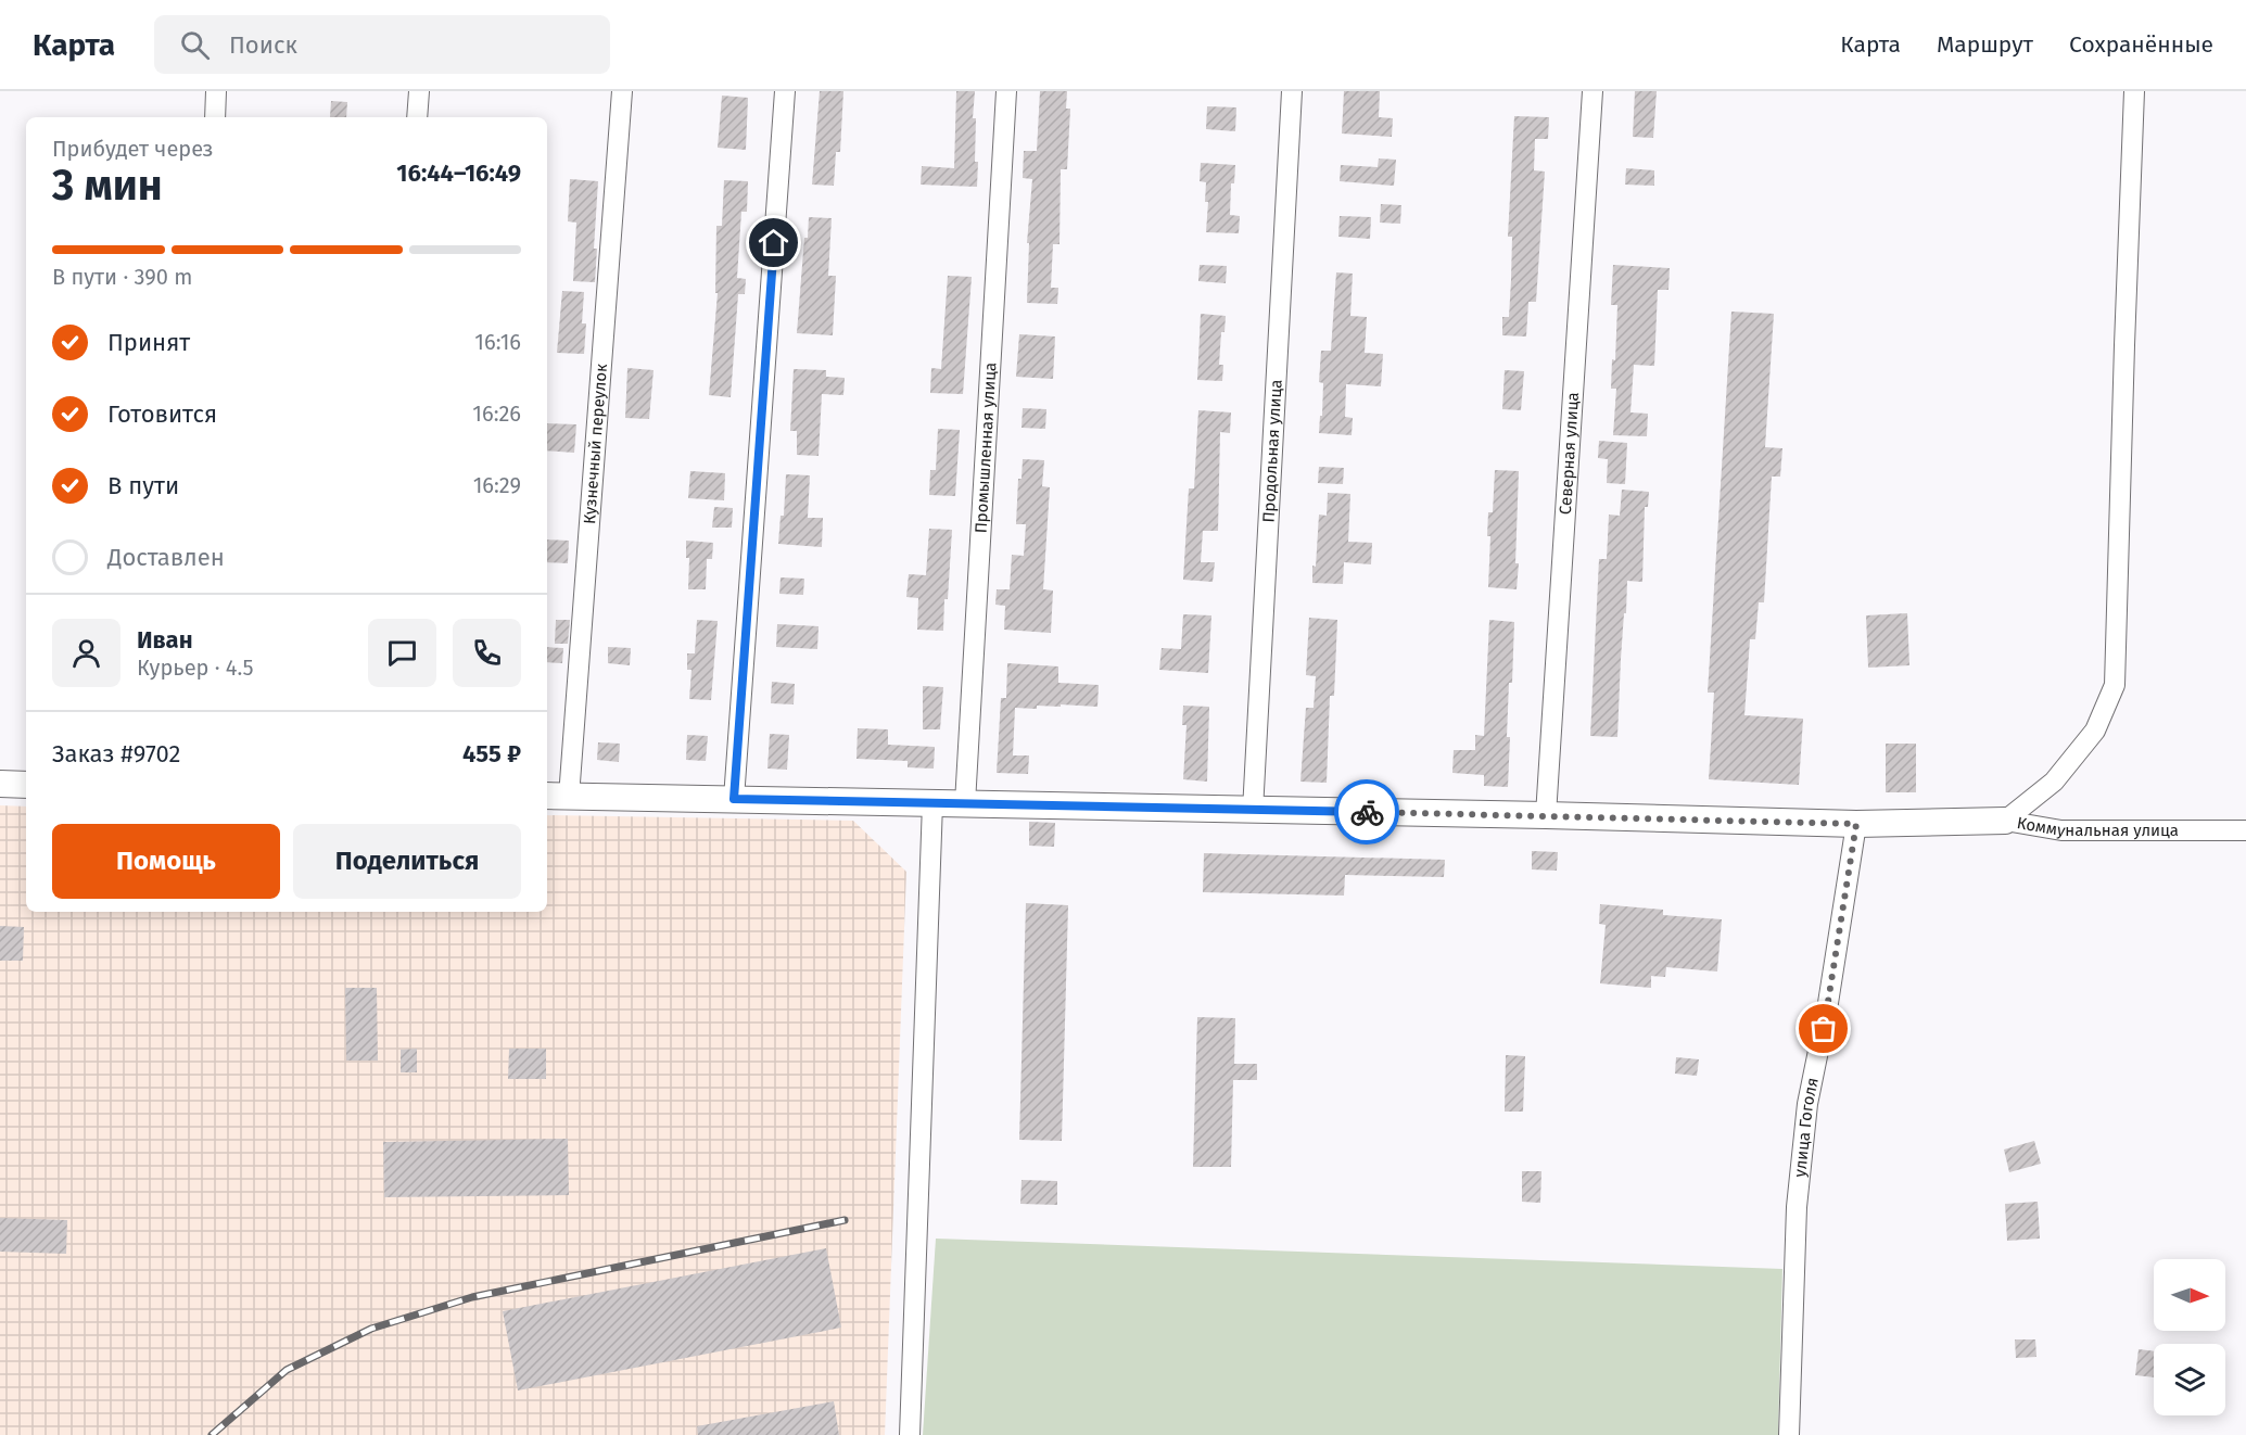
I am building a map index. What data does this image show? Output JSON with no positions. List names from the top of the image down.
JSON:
{
  "streets": {
    "street": [
      "Кузнечный переулок",
      "Промышленная улица",
      "Продольная улица",
      "Северная улица",
      "Коммунальная улица",
      "улица Гоголя"
    ]
  },
  "crossings": [
    ["Кузнечный переулок", "Коммунальная улица"],
    ["Промышленная улица", "Коммунальная улица"],
    ["Продольная улица", "Коммунальная улица"],
    ["Северная улица", "Коммунальная улица"],
    ["Коммунальная улица", "улица Гоголя"]
  ],
  "north": "right",
  "page": {
    "header": "Карта",
    "search": "Поиск",
    "nav": ["Карта", "Маршрут", "Сохранённые"],
    "heading": ["3 мин", "Прибудет через", "16:44–16:49"],
    "panel": [
      "Иван",
      "Курьер · 4.5",
      "Заказ #9702",
      "455 ₽"
    ],
    "bar": "В пути · 390 m",
    "list": [
      ["Принят", "16:16"],
      ["Готовится", "16:26"],
      ["В пути", "16:29"],
      "Доставлен"
    ],
    "buttons": ["Помощь", "Поделиться"]
  }
}
